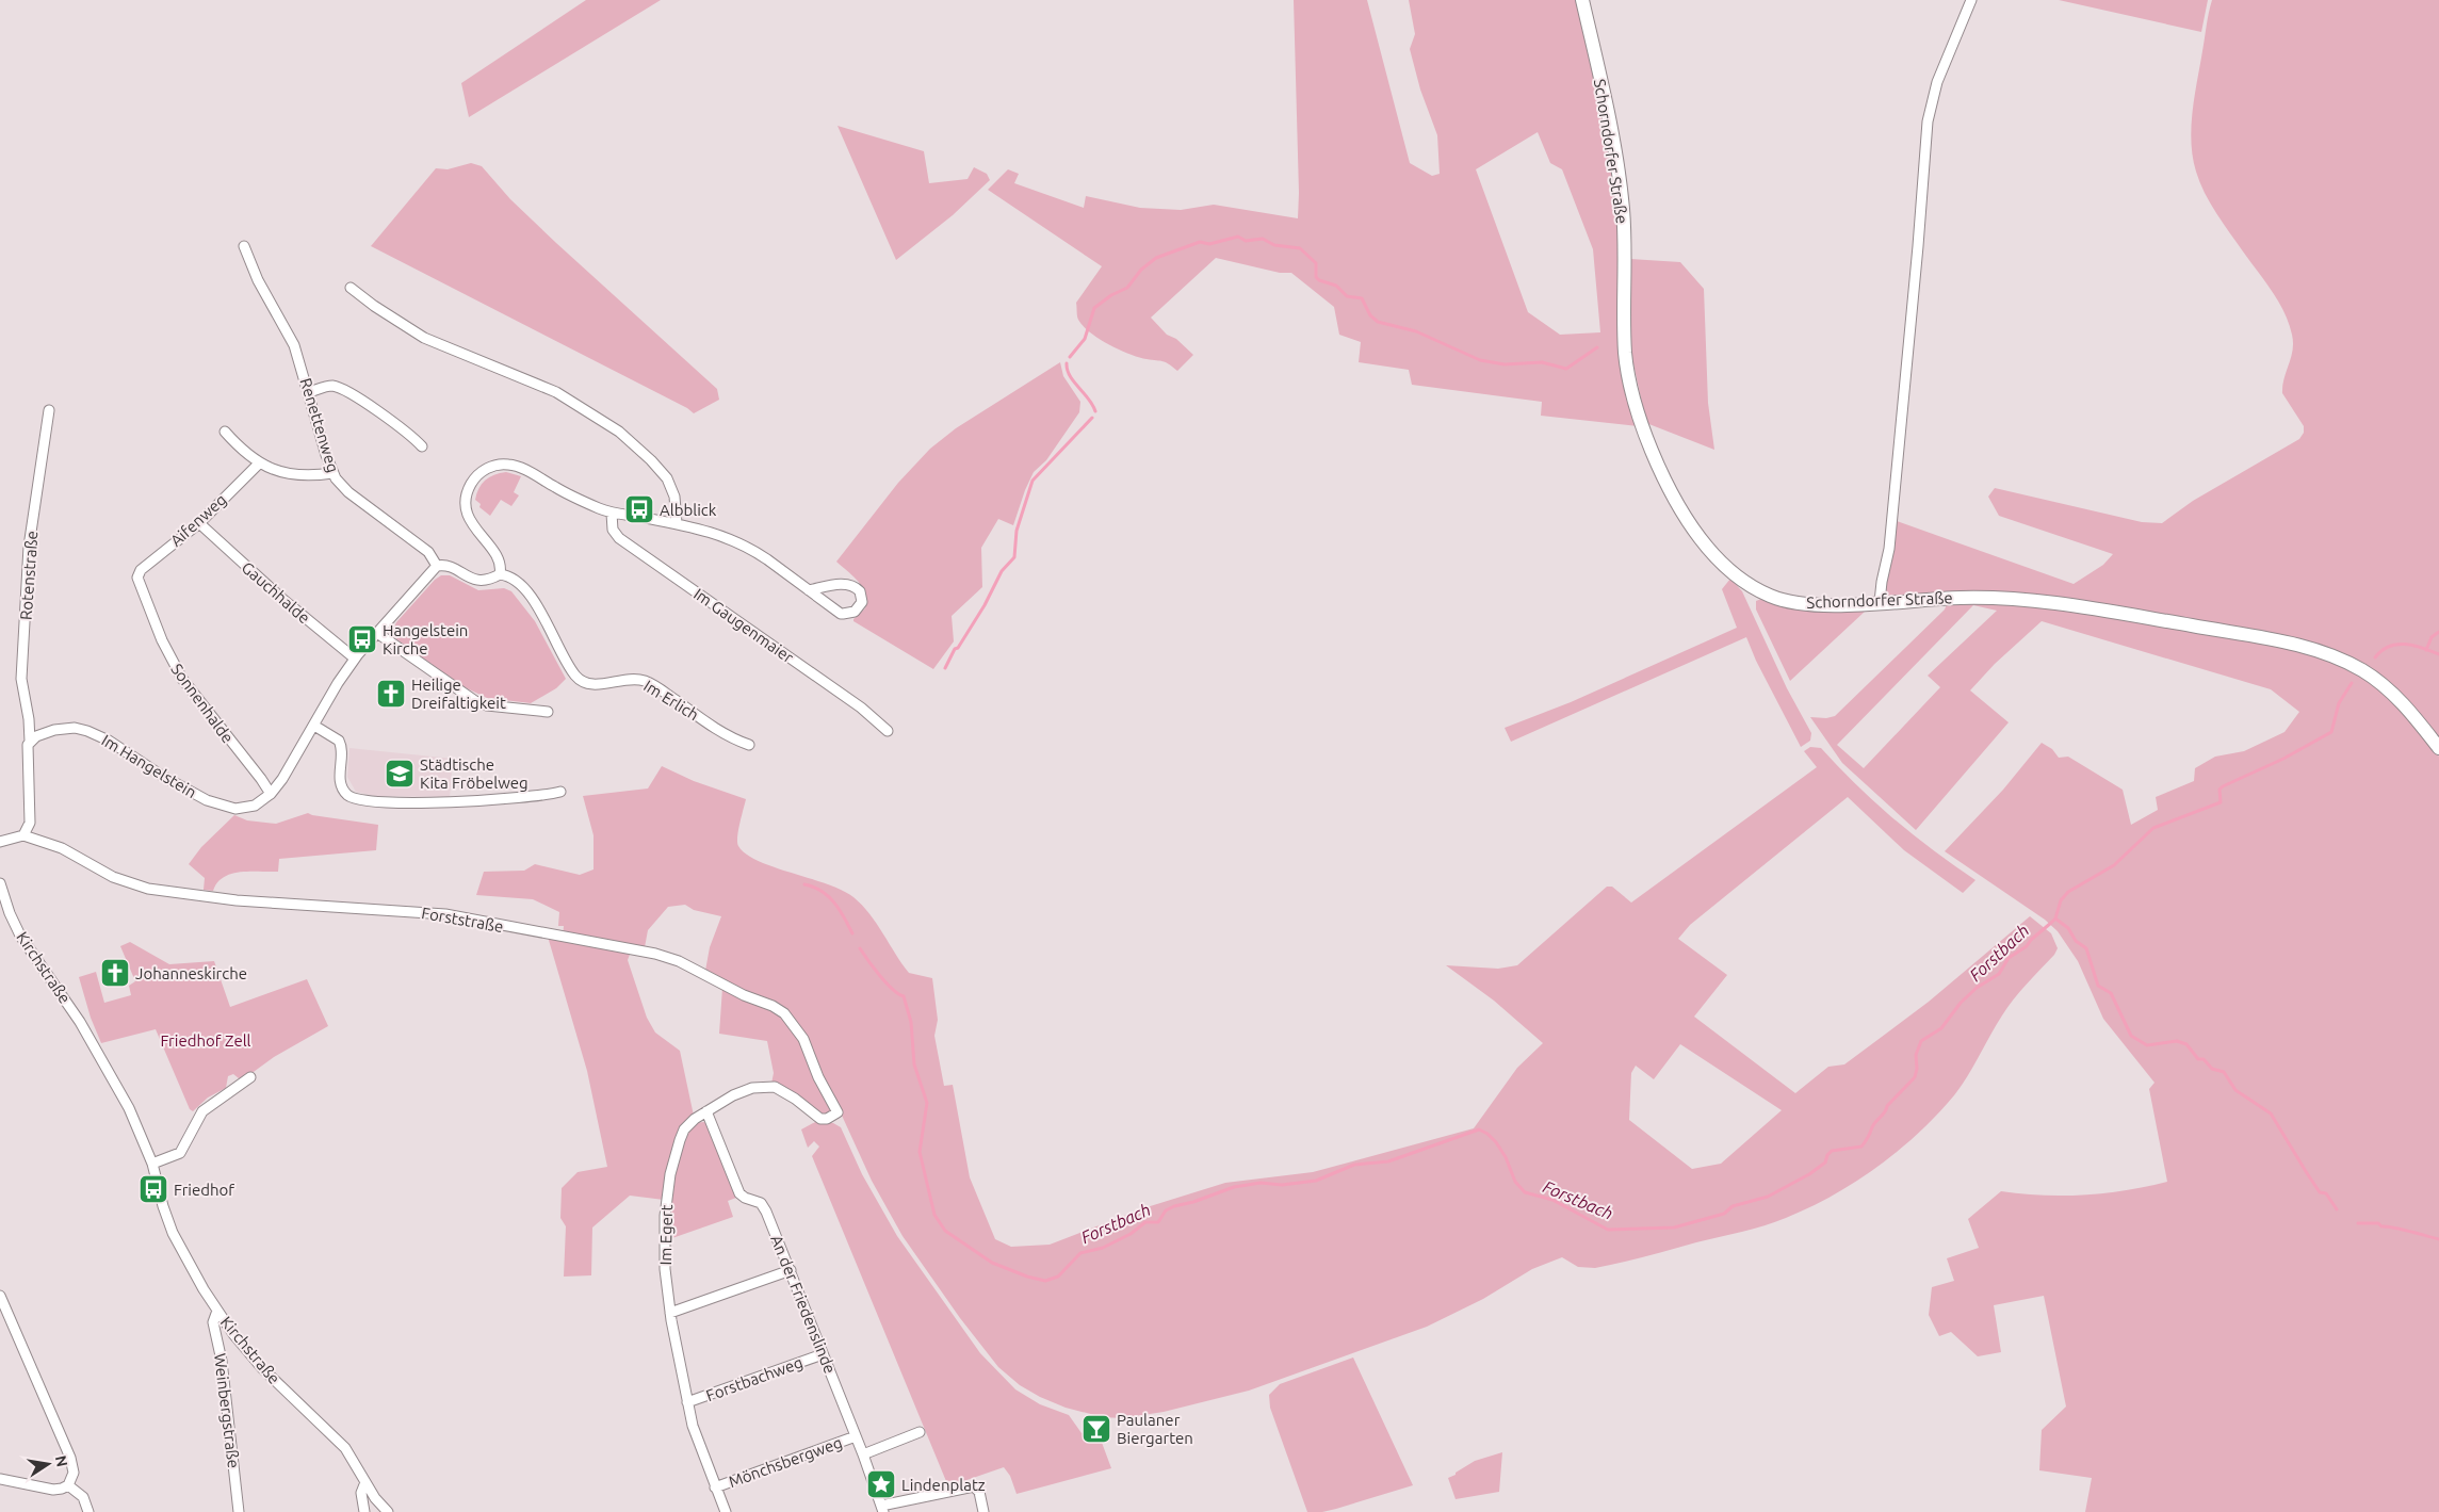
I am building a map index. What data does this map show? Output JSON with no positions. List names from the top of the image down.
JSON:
{
  "streets": {
    "main road": ["Schorndorfer Straße"],
    "street": [
      "Renettenweg",
      "Aifenweg",
      "Rotenstraße",
      "Gauchhalde",
      "Im Gaugenmaier",
      "Im Erlich",
      "Sonnenhalde",
      "Im Hangelstein",
      "Forststraße",
      "Kirchstraße",
      "Im Egert",
      "An der Friedenslinde",
      "Forstbachweg",
      "Weinbergstraße",
      "Mönchsbergweg"
    ]
  },
  "crossings": [
    ["Renettenweg", "Im Hangelstein"],
    ["Aifenweg", "Gauchhalde"],
    ["Aifenweg", "Sonnenhalde"],
    ["Rotenstraße", "Im Hangelstein"],
    ["Gauchhalde", "Im Hangelstein"],
    ["Sonnenhalde", "Im Hangelstein"],
    ["Forststraße", "Im Egert"],
    ["Kirchstraße", "Weinbergstraße"],
    ["Im Egert", "An der Friedenslinde"],
    ["Im Egert", "Forstbachweg"],
    ["Im Egert", "Mönchsbergweg"],
    ["An der Friedenslinde", "Forstbachweg"],
    ["An der Friedenslinde", "Mönchsbergweg"]
  ],
  "water": ["Forstbach"],
  "parks": ["Friedhof Zell"],
  "places": {
    "bus stop": ["Albblick", "Hangelstein Kirche", "Friedhof"],
    "church": ["Heilige Dreifaltigkeit", "Johanneskirche"],
    "school or university": ["Städtische Kita Fröbelweg"],
    "bar": ["Paulaner Biergarten"],
    "place": ["Lindenplatz"]
  },
  "north": "right"
}
